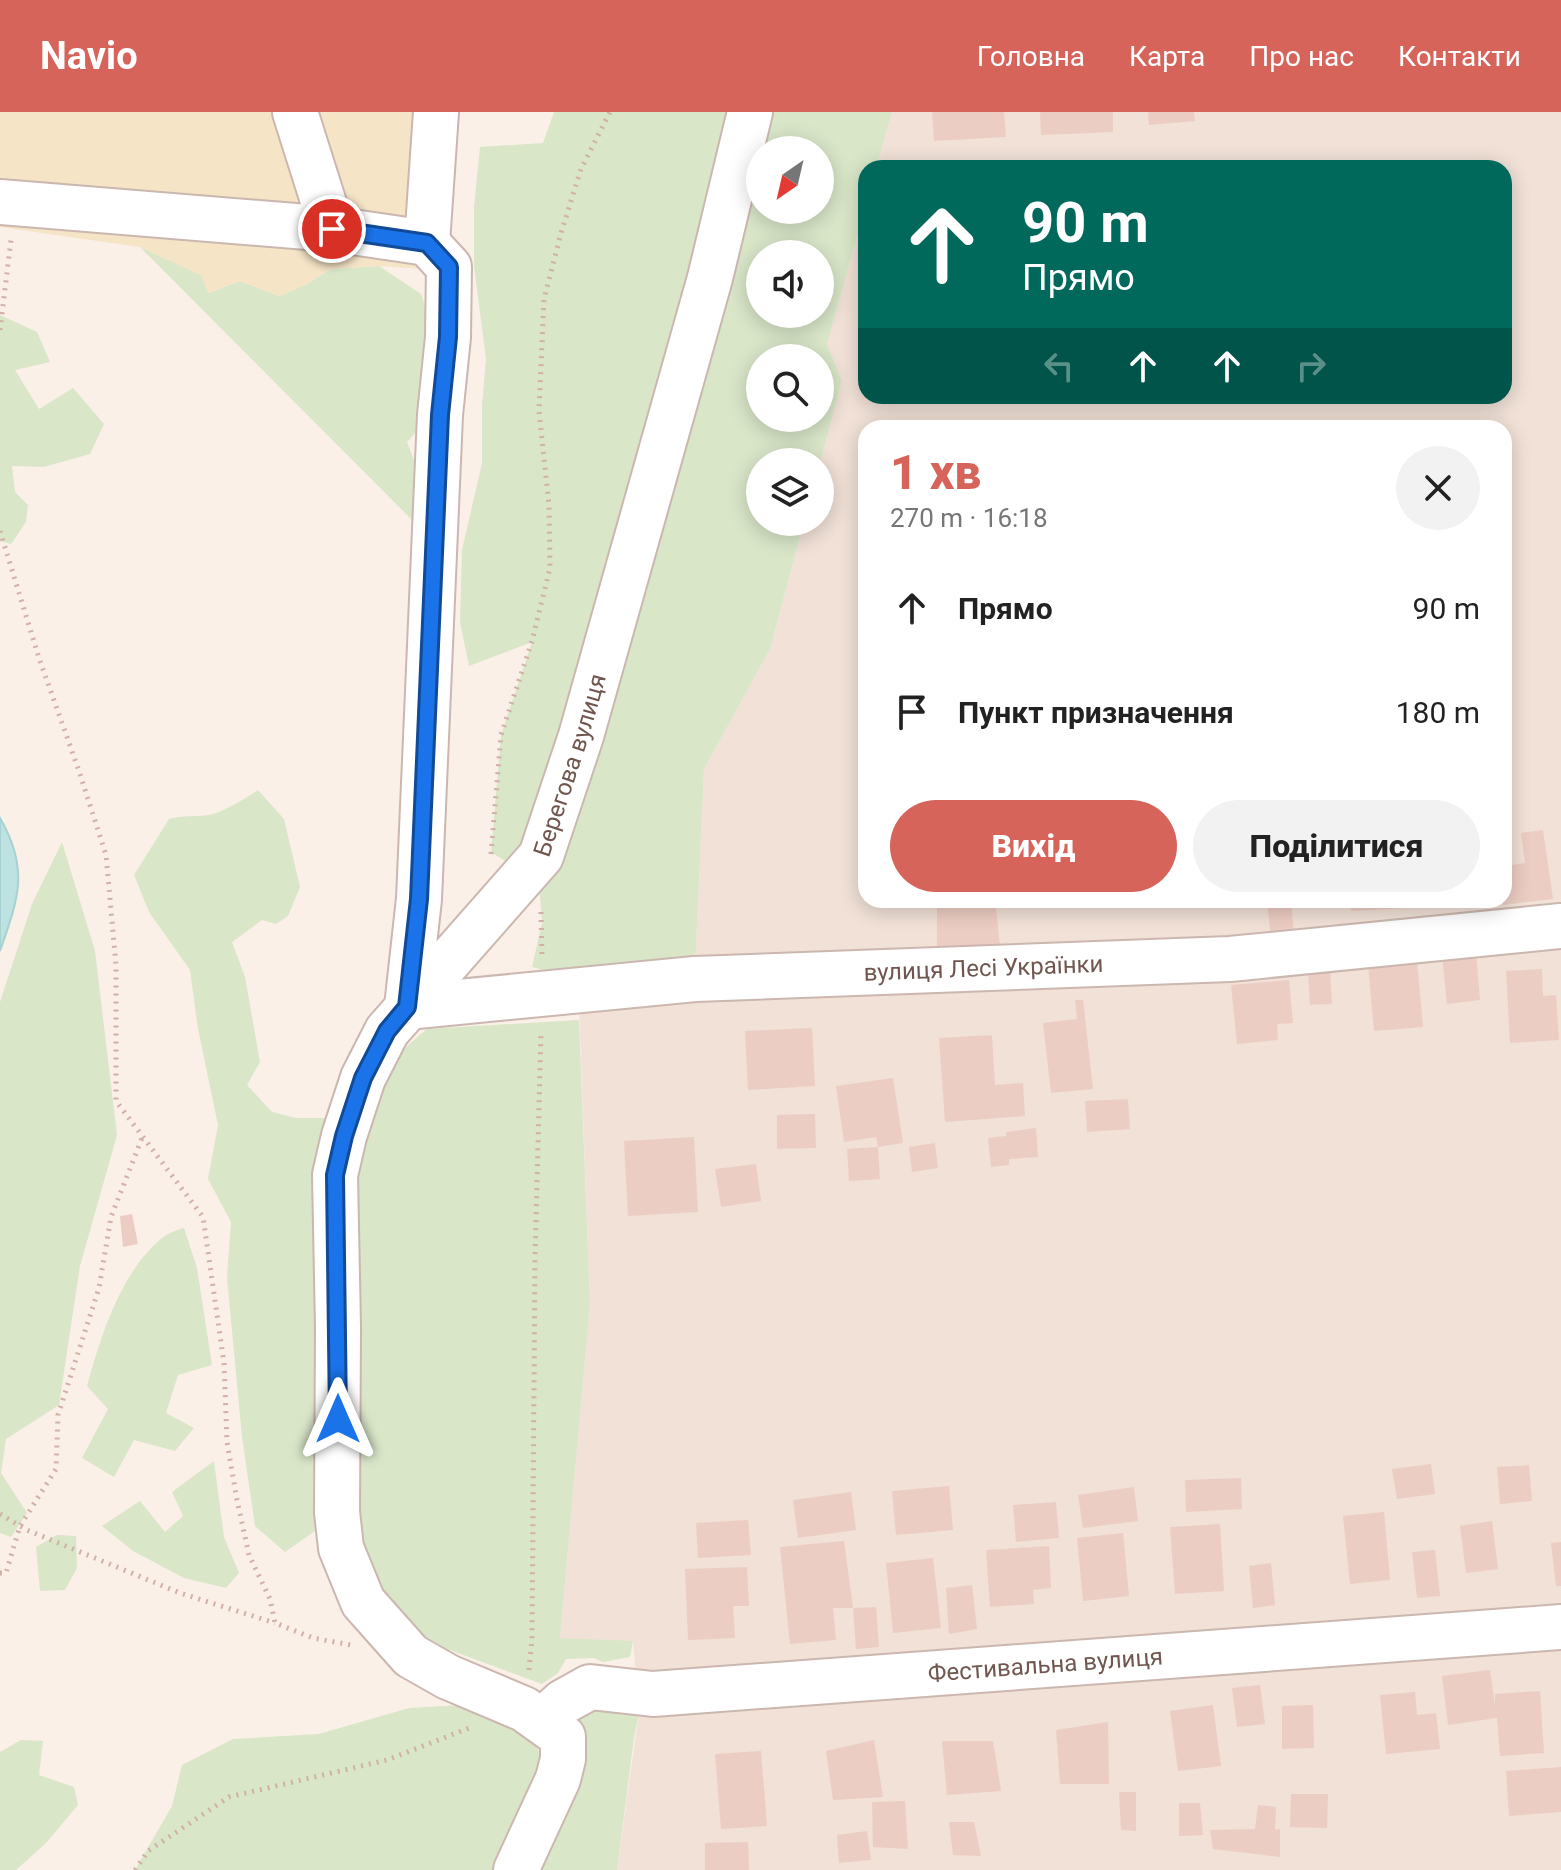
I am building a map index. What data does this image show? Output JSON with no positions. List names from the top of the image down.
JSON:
{
  "streets": {
    "street": ["Берегова вулиця", "вулиця Лесі Українки", "Фестивальна вулиця"]
  },
  "crossings": [
    ["Берегова вулиця", "вулиця Лесі Українки"],
    ["Берегова вулиця", "Фестивальна вулиця"]
  ],
  "north": "bottom left",
  "page": {
    "header": "Navio",
    "nav": [
      "Головна",
      "Карта",
      "Про нас",
      "Контакти"
    ],
    "turn": ["90 m", "Прямо"],
    "heading": ["1 хв", "270 m · 16:18"],
    "list": [
      {
        "name": "Прямо",
        "value": "90 m"
      },
      {
        "name": "Пункт призначення",
        "value": "180 m"
      }
    ],
    "buttons": ["Вихід", "Поділитися"]
  }
}
